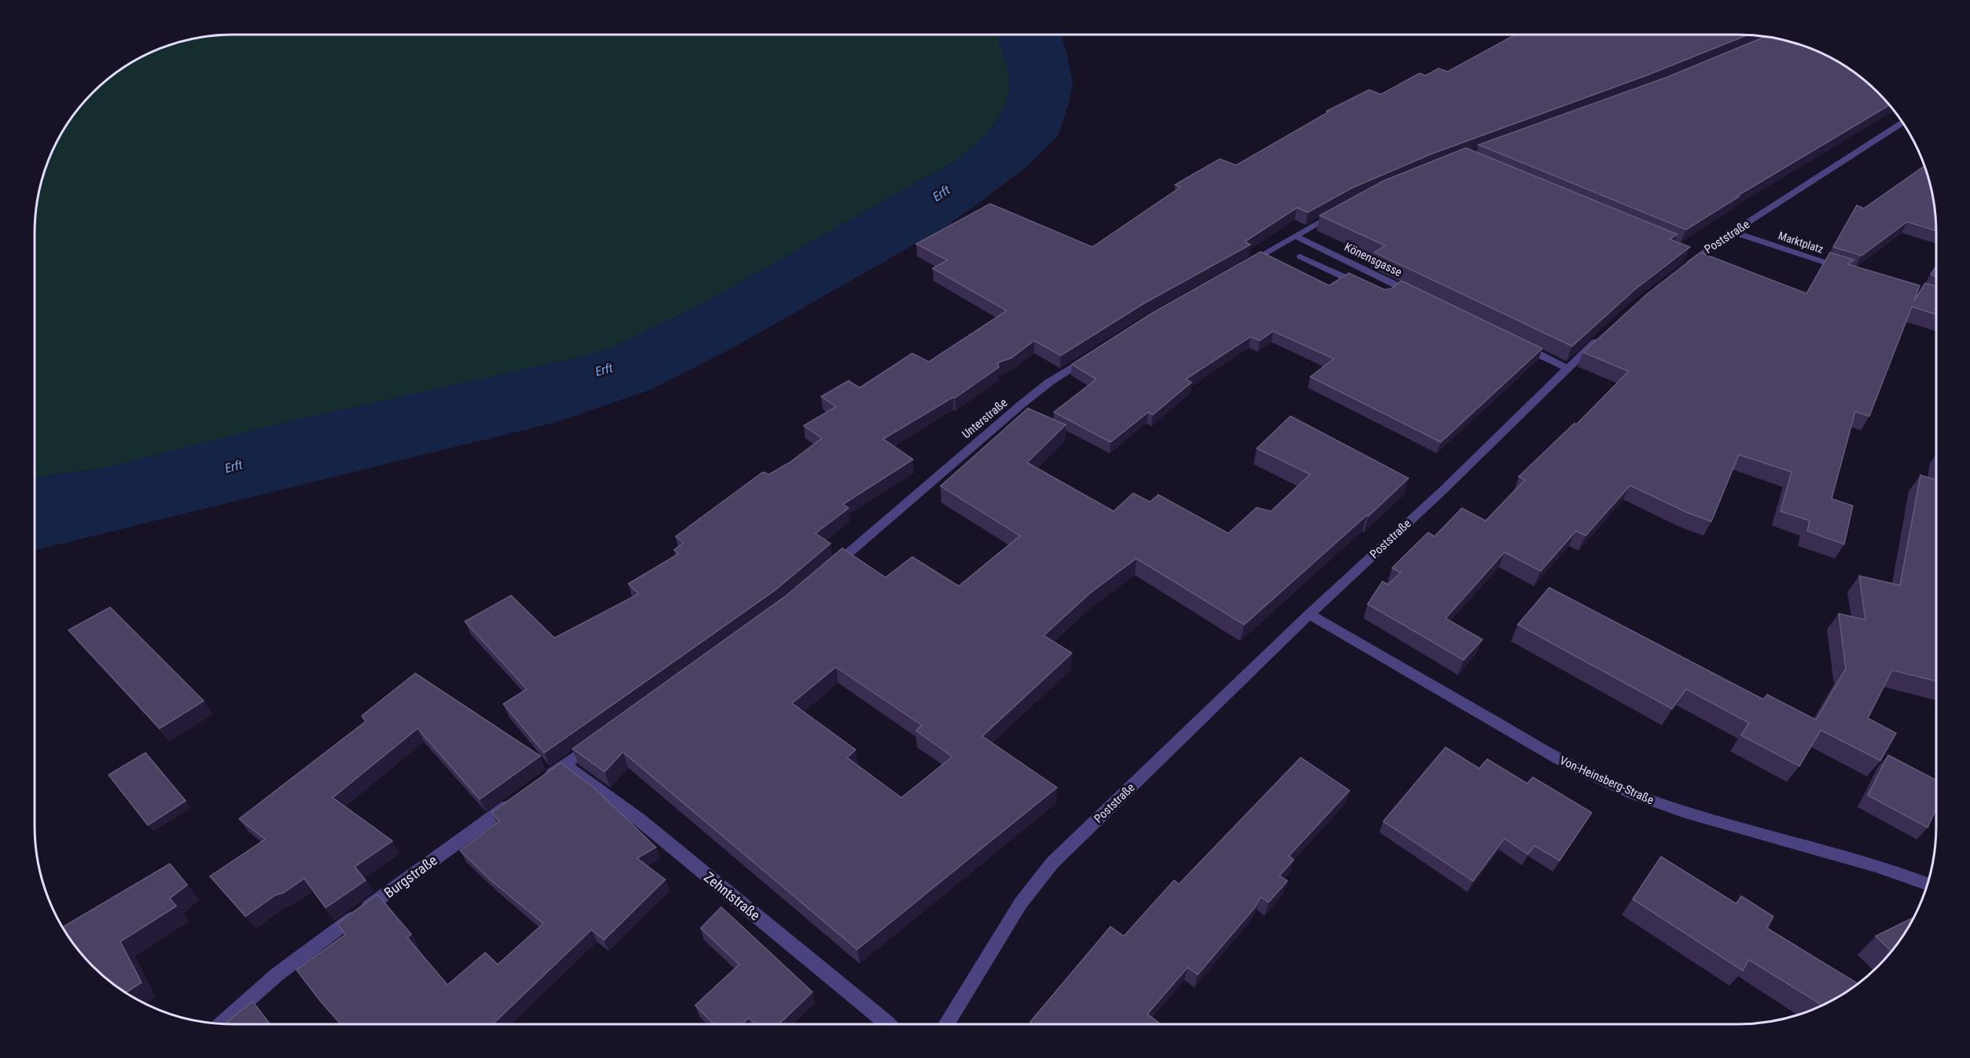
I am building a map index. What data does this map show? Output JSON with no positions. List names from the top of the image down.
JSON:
{
  "streets": {
    "street": [
      "Poststraße",
      "Marktplatz",
      "Könensgasse",
      "Unterstraße",
      "Von-Heinsberg-Straße",
      "Burgstraße",
      "Zehntstraße"
    ]
  },
  "crossings": [
    ["Poststraße", "Marktplatz"],
    ["Poststraße", "Von-Heinsberg-Straße"]
  ],
  "water": ["Erft"]
}
